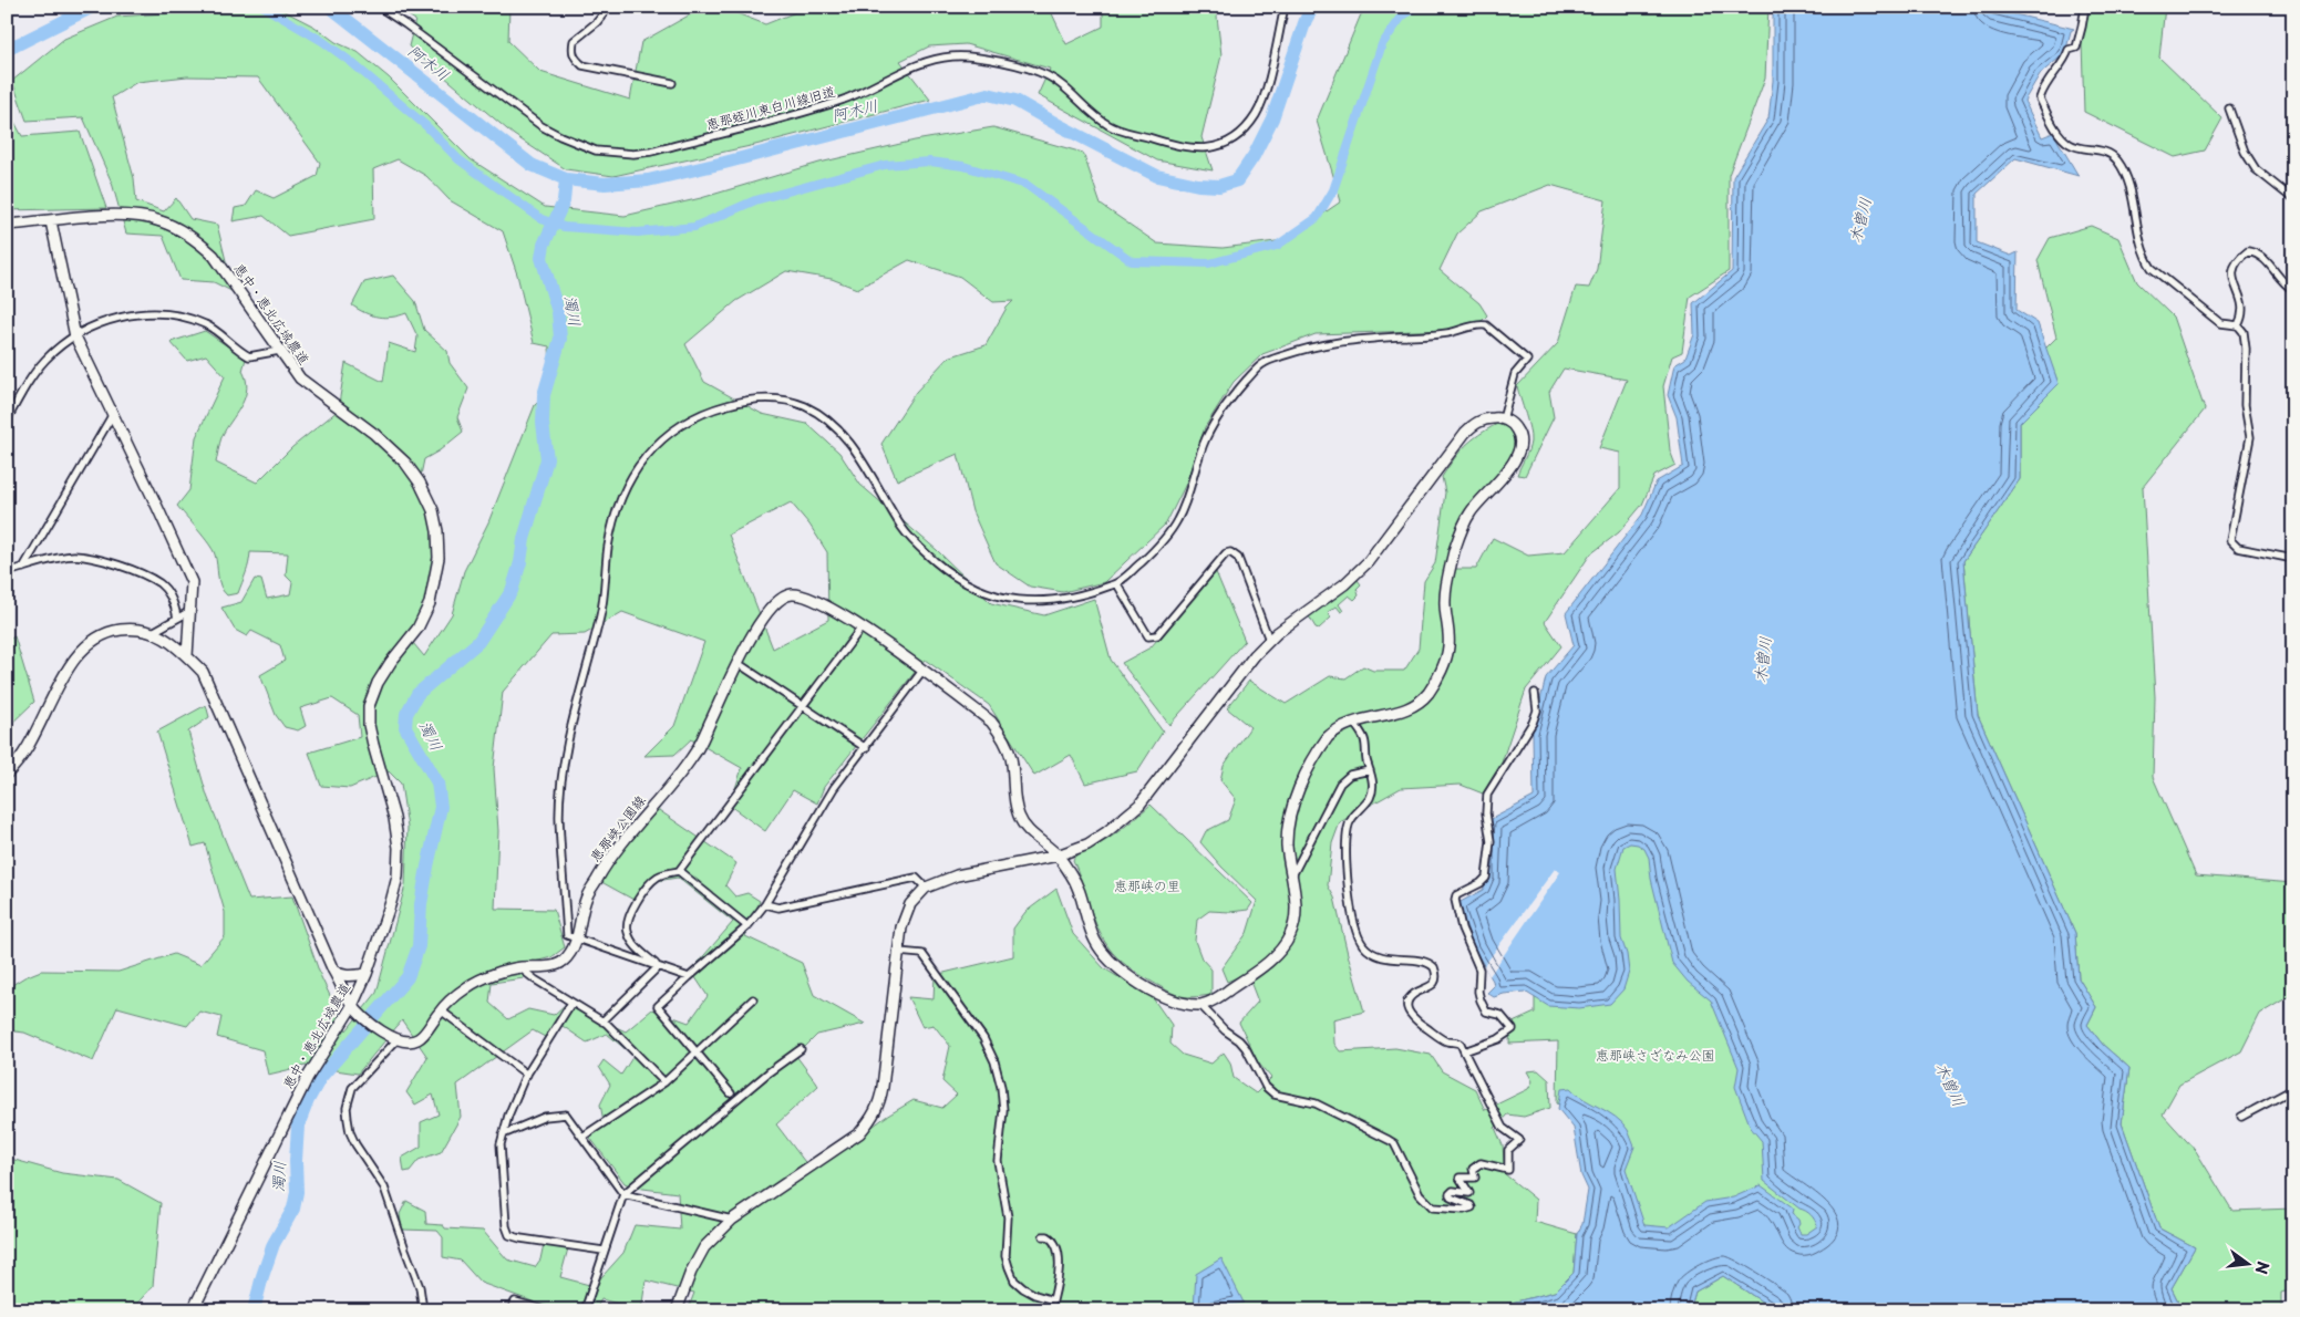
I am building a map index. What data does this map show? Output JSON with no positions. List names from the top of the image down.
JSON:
{
  "streets": {
    "street": ["恵那蛭川東白川線旧道", "恵中・恵北広域農道", "恵那峡公園線"]
  },
  "water": ["阿木川", "木曽川", "濁川"],
  "parks": ["恵那峡の里", "恵那峡さざなみ公園"],
  "north": "right"
}
